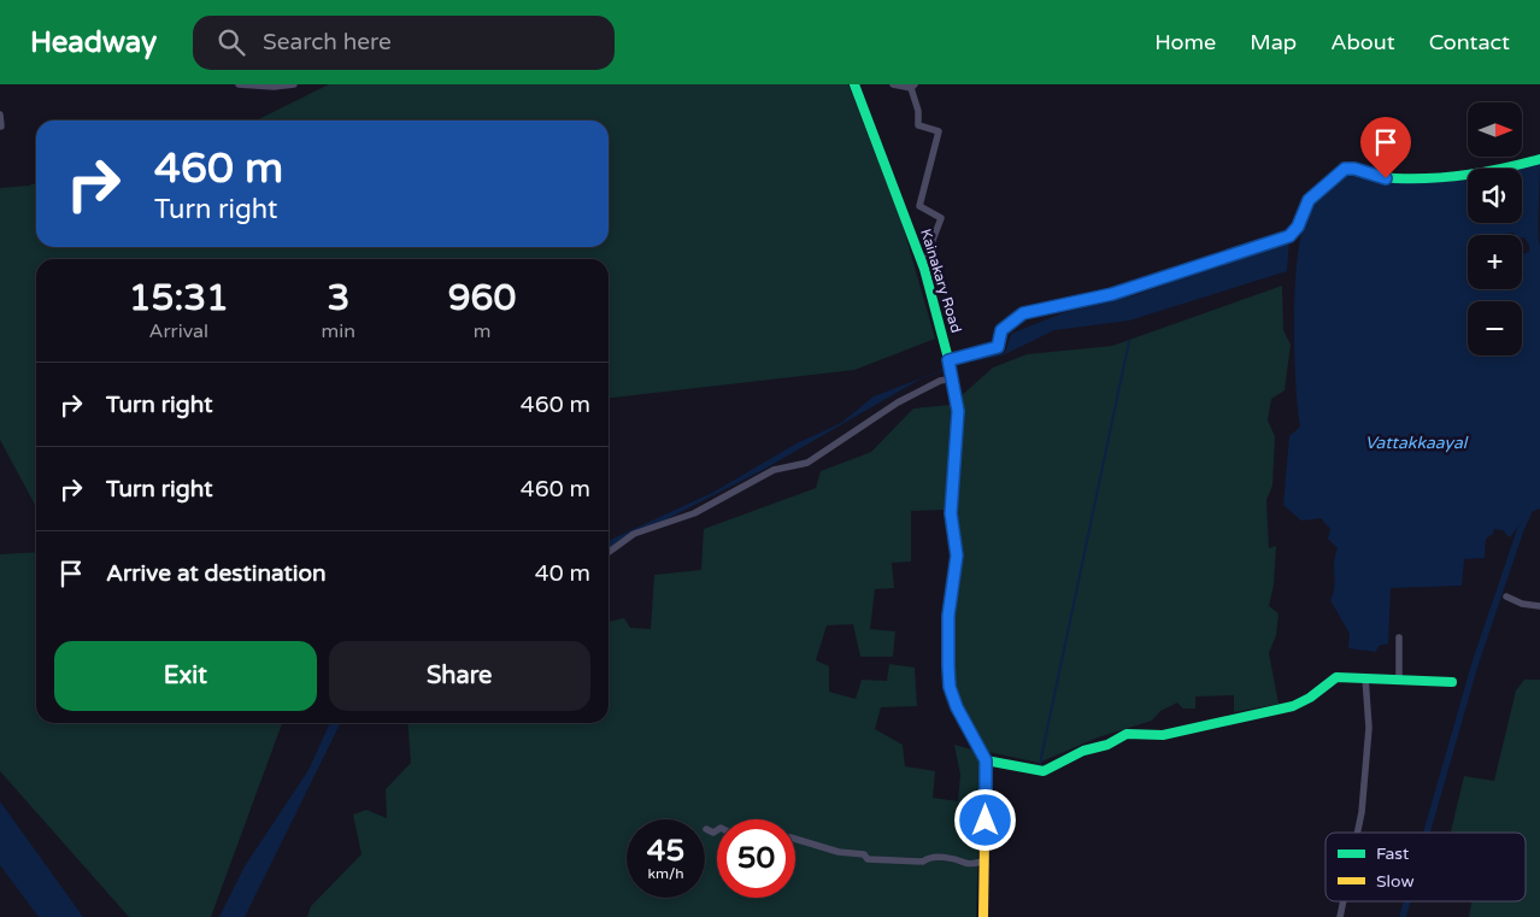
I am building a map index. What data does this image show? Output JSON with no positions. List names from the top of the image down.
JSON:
{
  "streets": {
    "street": ["Kainakary Road"]
  },
  "water": ["Vattakkaayal"],
  "legend": ["Fast", "Slow"],
  "north": "right",
  "page": {
    "header": "Headway",
    "search": "Search here",
    "nav": [
      "Home",
      "Map",
      "About",
      "Contact"
    ],
    "map_buttons": ["+", "−"],
    "turn": ["460 m", "Turn right"],
    "eta": [
      "15:31",
      "Arrival",
      "3",
      "min",
      "960",
      "m"
    ],
    "list": [
      {
        "name": "Turn right",
        "value": "460 m"
      },
      {
        "name": "Turn right",
        "value": "460 m"
      },
      {
        "name": "Arrive at destination",
        "value": "40 m"
      }
    ],
    "buttons": ["Exit", "Share"],
    "speed": "45 km/h",
    "limit": "50"
  }
}
